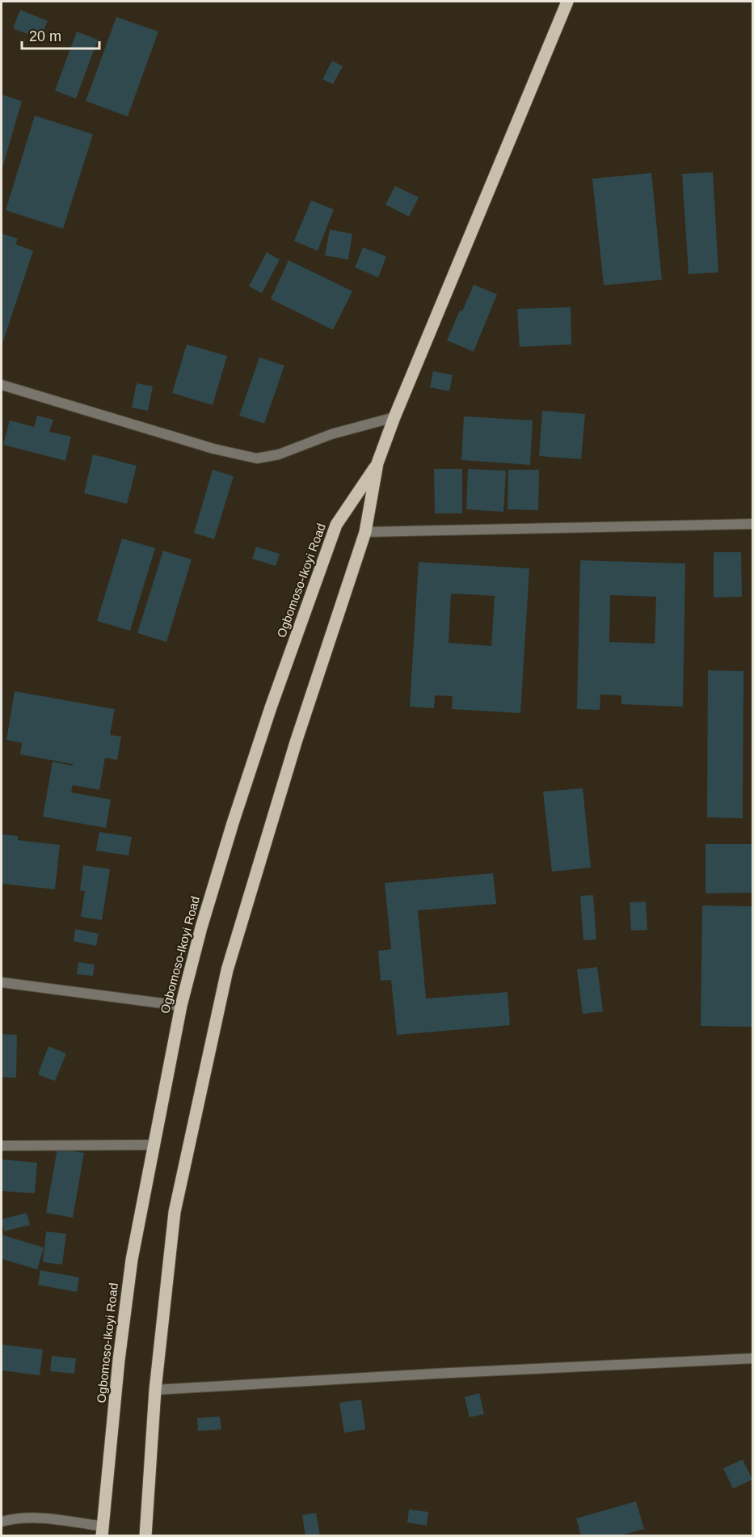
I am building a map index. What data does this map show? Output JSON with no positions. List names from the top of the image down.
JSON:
{
  "streets": {
    "main road": ["Ogbomoso-Ikoyi Road"]
  },
  "scale_bar": "20 m"
}
